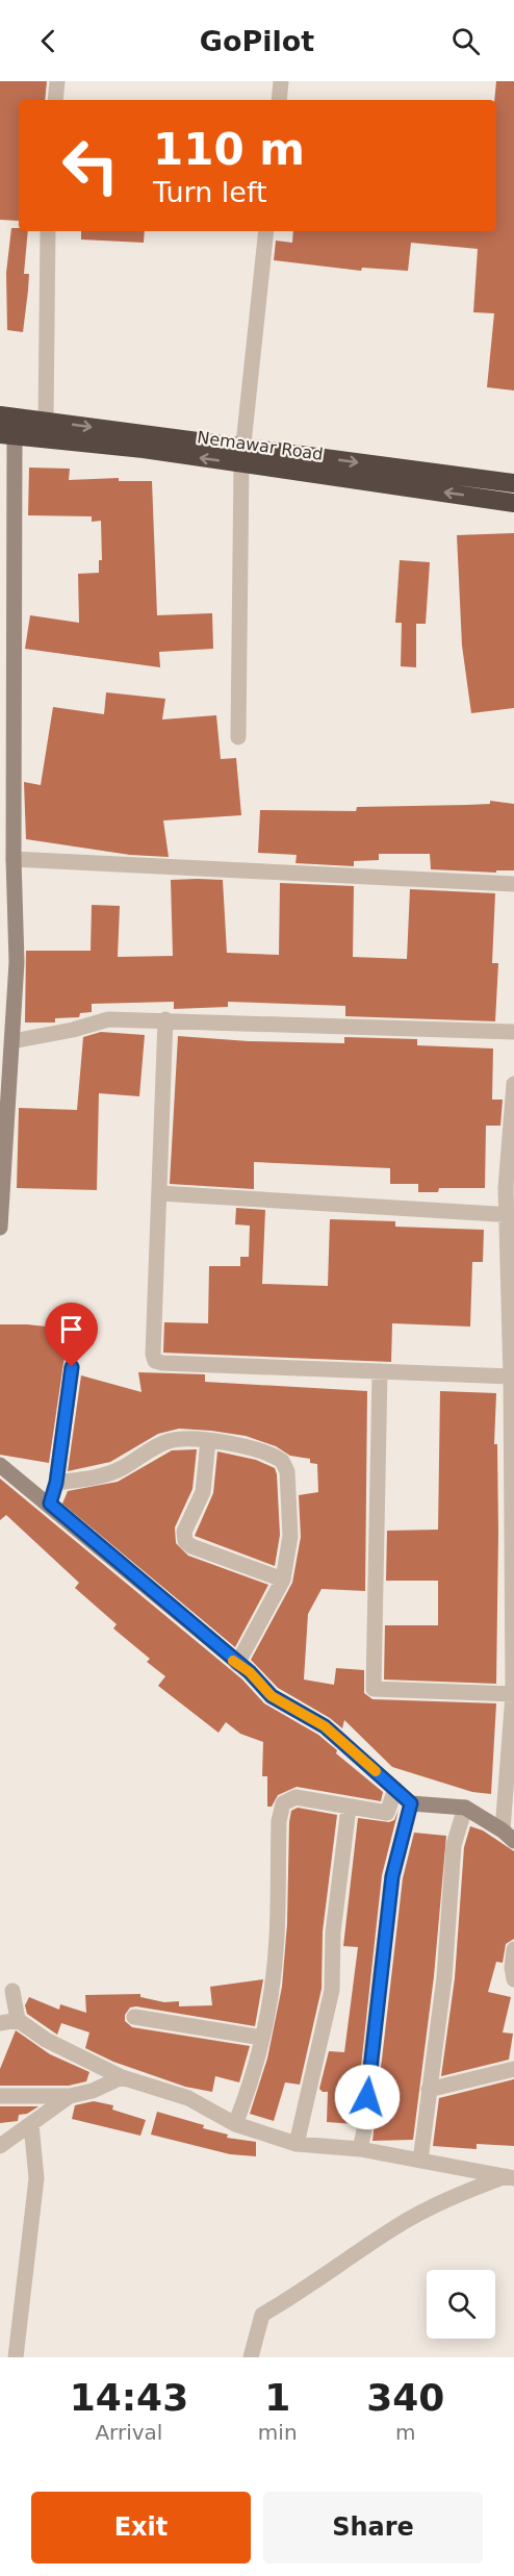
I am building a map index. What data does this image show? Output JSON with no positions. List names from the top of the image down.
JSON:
{
  "streets": {
    "highway": ["Nemawar Road"]
  },
  "page": {
    "header": "GoPilot",
    "turn": ["110 m", "Turn left"],
    "eta": [
      "14:43",
      "Arrival",
      "1",
      "min",
      "340",
      "m"
    ],
    "buttons": ["Exit", "Share"]
  }
}
